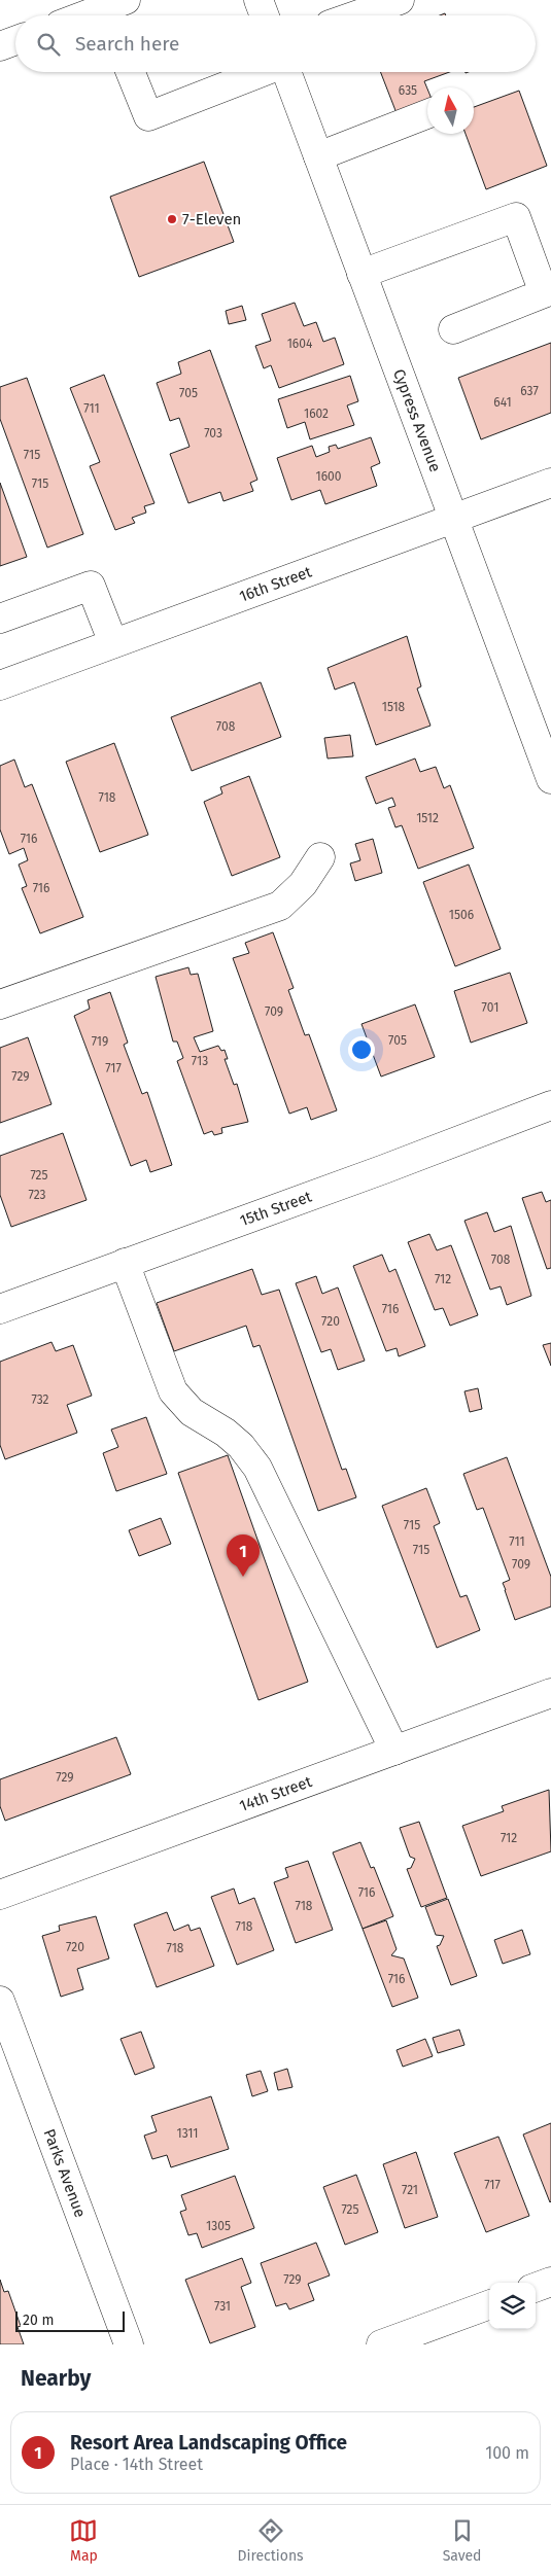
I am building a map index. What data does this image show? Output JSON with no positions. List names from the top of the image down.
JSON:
{
  "streets": {
    "street": [
      "Cypress Avenue",
      "16th Street",
      "15th Street",
      "14th Street",
      "Parks Avenue"
    ]
  },
  "crossings": [
    ["Cypress Avenue", "16th Street"]
  ],
  "places": ["7-Eleven"],
  "house_numbers": [
    "635",
    "1604",
    "637",
    "705",
    "641",
    "711",
    "1602",
    "703",
    "715",
    "1600",
    "715",
    "1518",
    "708",
    "718",
    "1512",
    "716",
    "716",
    "1506",
    "701",
    "709",
    "705",
    "719",
    "713",
    "717",
    "729",
    "725",
    "723",
    "708",
    "712",
    "716",
    "720",
    "732",
    "715",
    "711",
    "715",
    "709",
    "729",
    "712",
    "716",
    "718",
    "718",
    "720",
    "718",
    "716",
    "1311",
    "717",
    "721",
    "725",
    "1305",
    "729",
    "731"
  ],
  "scale_bar": "20 m",
  "north": "top",
  "page": {
    "search": "Search here",
    "pins": "1",
    "scale": "20 m",
    "heading": "Nearby",
    "list": [
      {
        "mark": "1",
        "name": "Resort Area Landscaping Office",
        "note": "Place · 14th Street",
        "value": "100 m"
      }
    ],
    "nav": ["Map", "Directions", "Saved"]
  }
}
